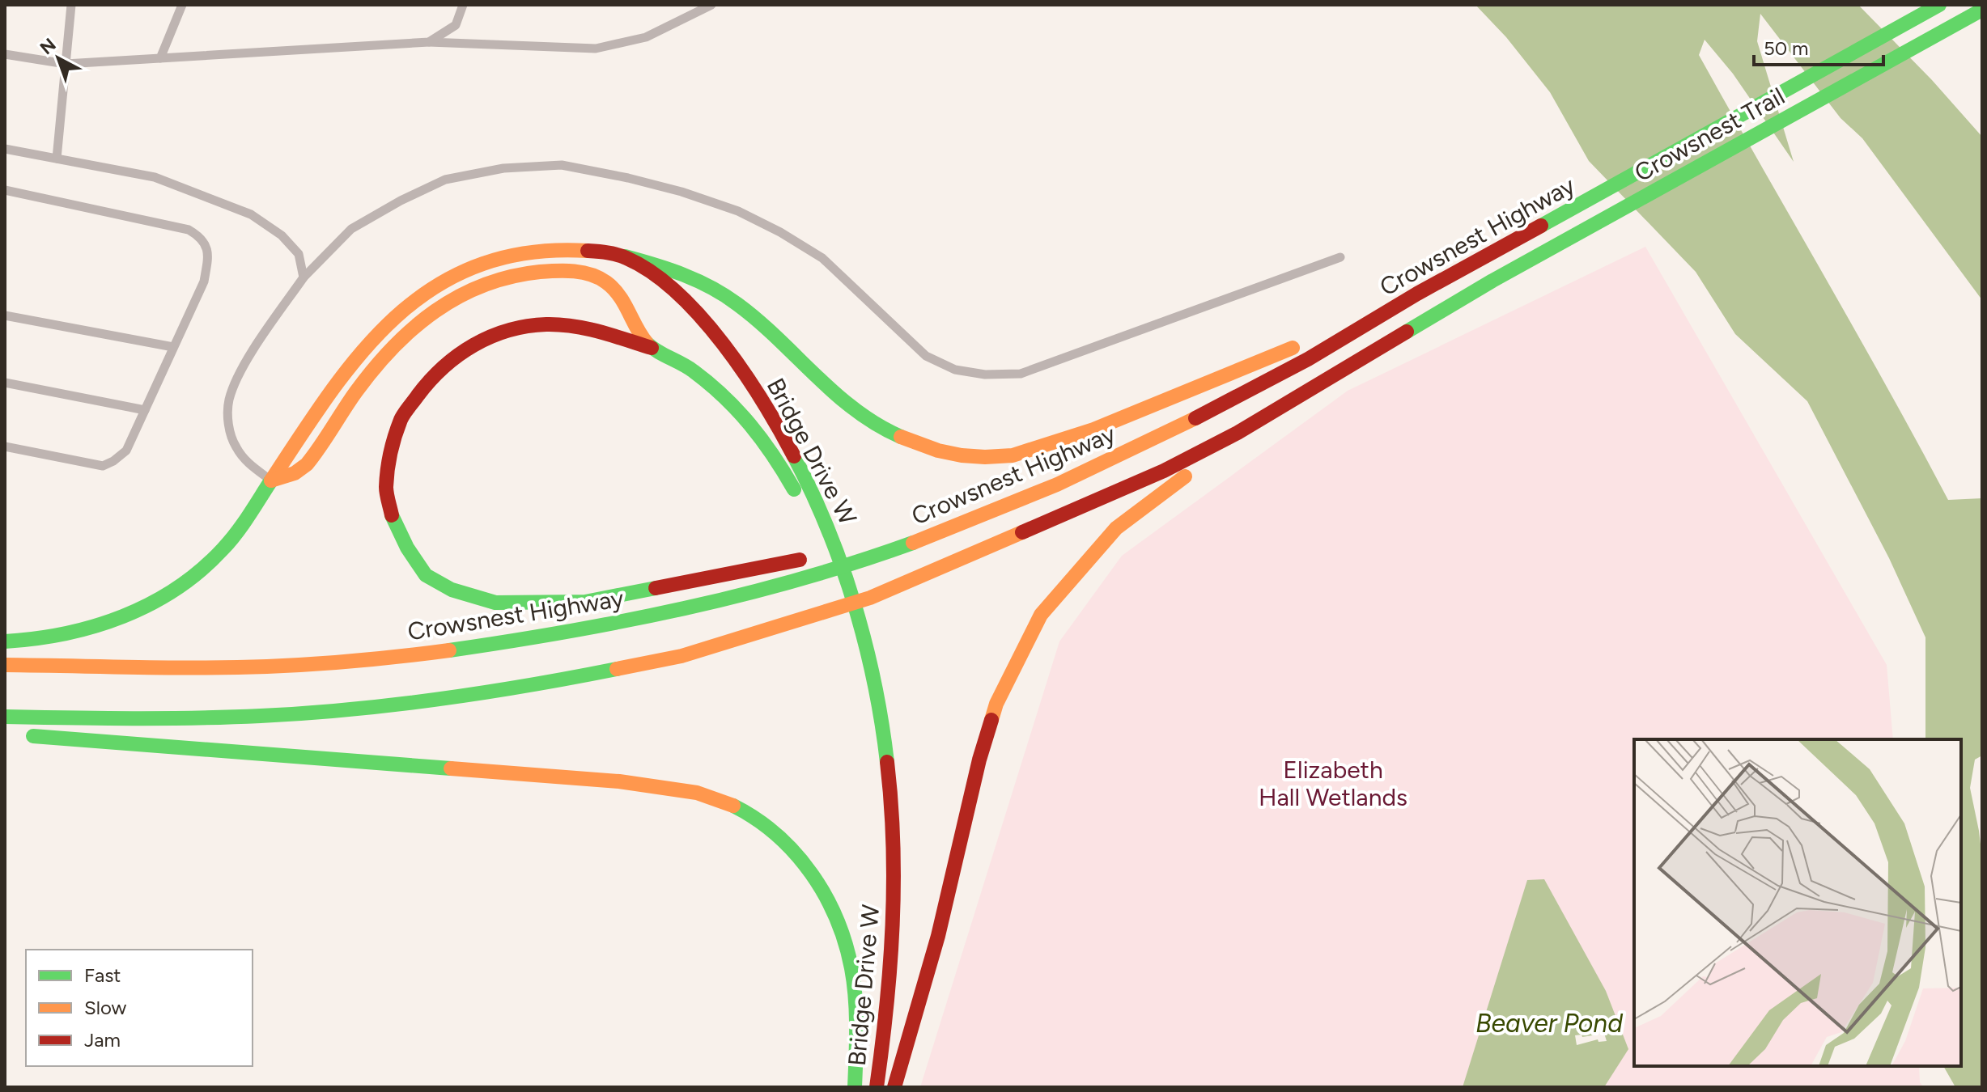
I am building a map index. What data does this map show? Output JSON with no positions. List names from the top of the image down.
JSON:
{
  "streets": {
    "main road": ["Crowsnest Trail", "Crowsnest Highway", "Bridge Drive W"]
  },
  "crossings": [
    ["Crowsnest Trail", "Crowsnest Highway"],
    ["Crowsnest Highway", "Bridge Drive W"]
  ],
  "water": ["Beaver Pond"],
  "parks": ["Elizabeth Hall Wetlands"],
  "legend": ["Fast", "Slow", "Jam"],
  "scale_bar": "50 m",
  "north": "top left"
}
